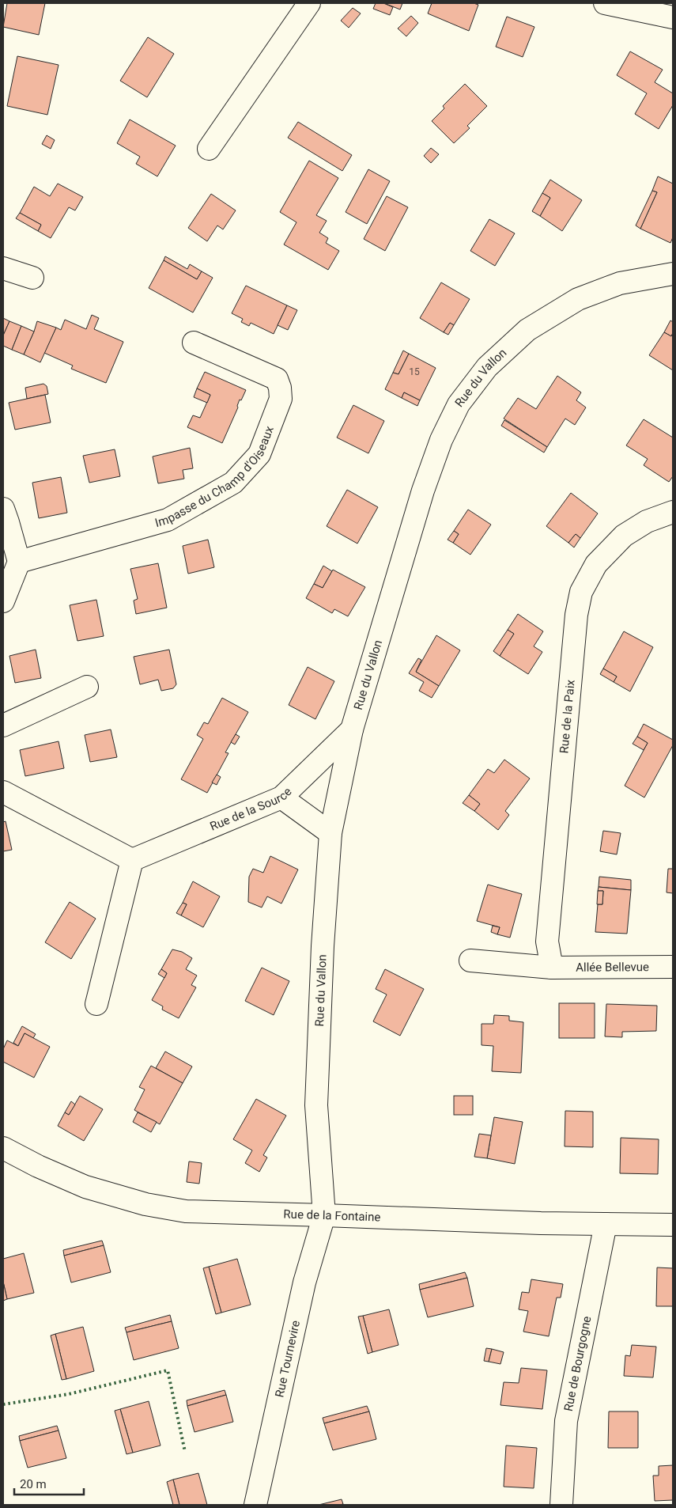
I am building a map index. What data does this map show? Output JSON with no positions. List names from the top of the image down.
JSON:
{
  "streets": {
    "street": [
      "Rue du Vallon",
      "Impasse du Champ d'Oiseaux",
      "Rue de la Paix",
      "Rue de la Source",
      "Allée Bellevue",
      "Rue de la Fontaine",
      "Rue Tournevire",
      "Rue de Bourgogne"
    ]
  },
  "crossings": [
    ["Rue du Vallon", "Rue de la Source"],
    ["Rue du Vallon", "Rue de la Fontaine"],
    ["Rue du Vallon", "Rue Tournevire"],
    ["Rue de la Paix", "Allée Bellevue"],
    ["Rue de la Fontaine", "Rue Tournevire"],
    ["Rue de la Fontaine", "Rue de Bourgogne"]
  ],
  "house_numbers": ["15"],
  "scale_bar": "20 m"
}
